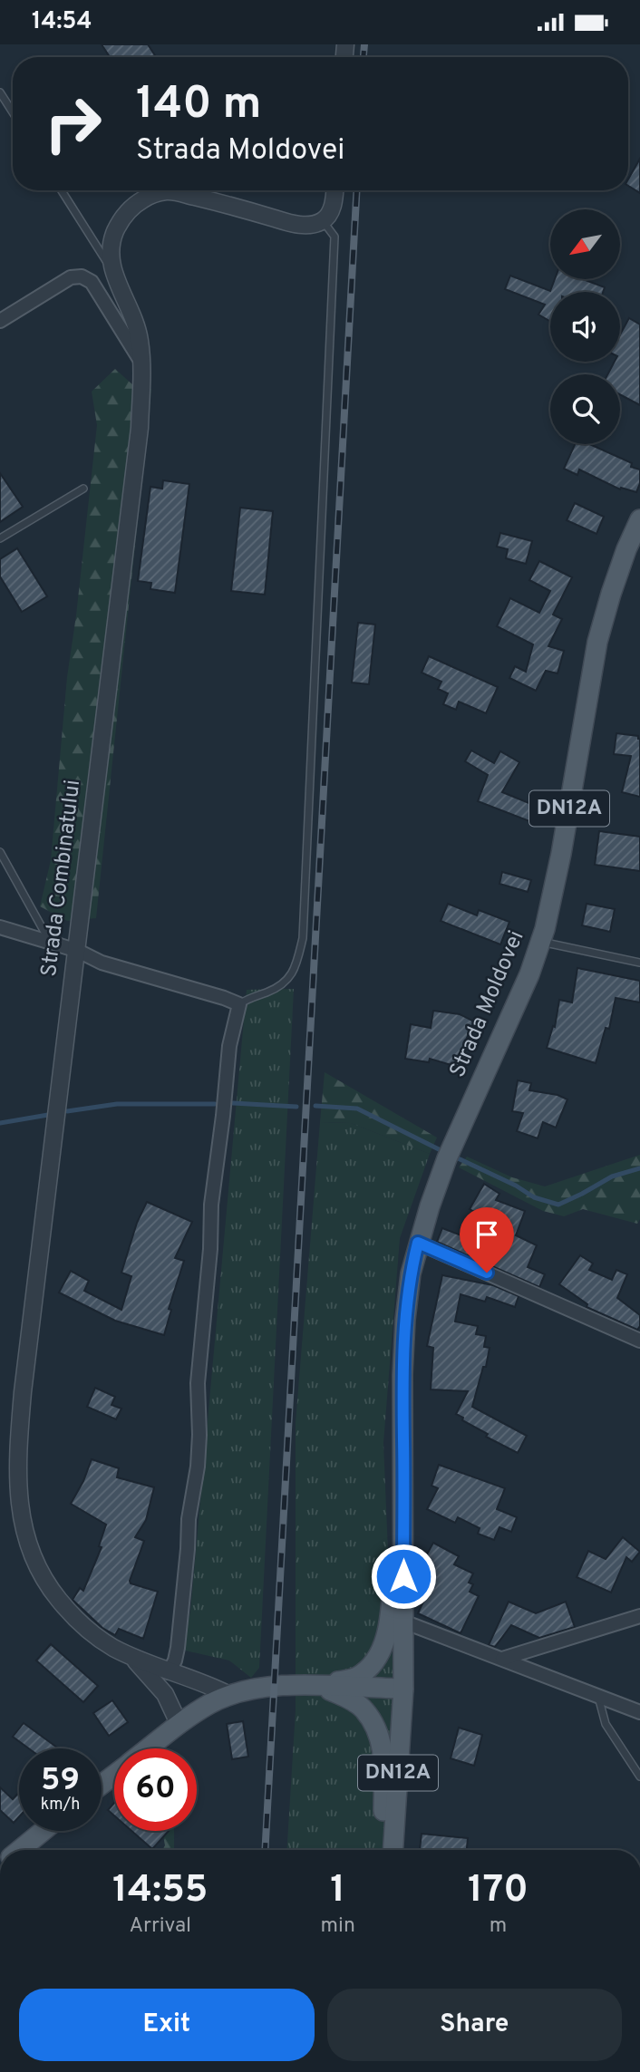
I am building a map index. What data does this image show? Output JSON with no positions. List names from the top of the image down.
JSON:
{
  "streets": {
    "main road": ["DN12A", "Strada Moldovei"],
    "street": ["Strada Combinatului"]
  },
  "north": "bottom left",
  "page": {
    "status": "14:54",
    "turn": ["140 m", "Strada Moldovei"],
    "speed": "59 km/h",
    "limit": "60",
    "eta": [
      "14:55",
      "Arrival",
      "1",
      "min",
      "170",
      "m"
    ],
    "buttons": ["Exit", "Share"]
  }
}
